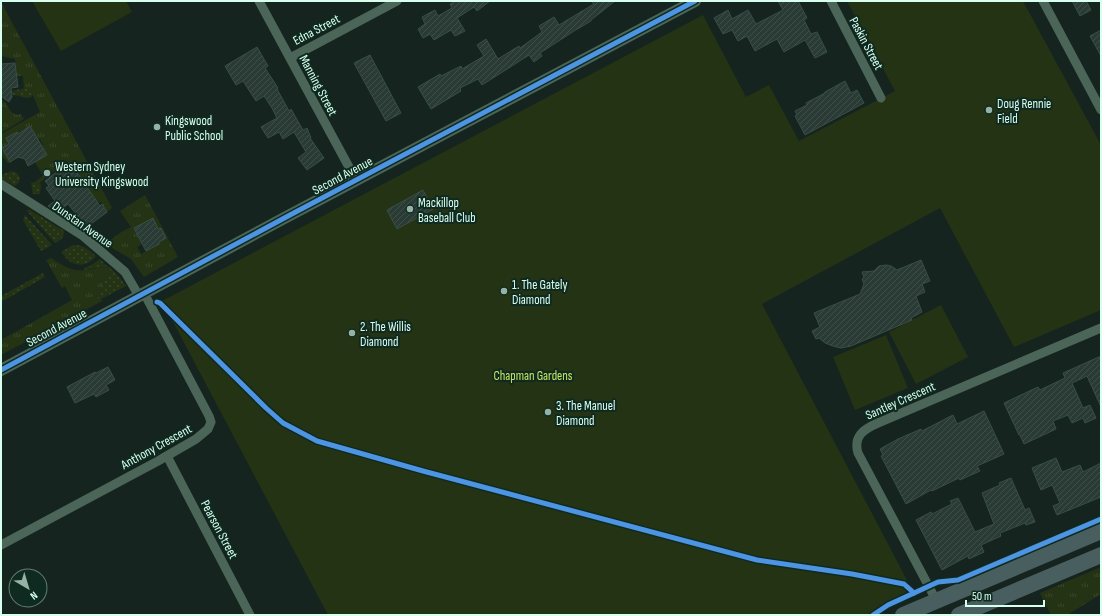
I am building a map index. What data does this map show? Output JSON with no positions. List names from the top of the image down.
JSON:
{
  "streets": {
    "street": [
      "Edna Street",
      "Paskin Street",
      "Manning Street",
      "Second Avenue",
      "Dunstan Avenue",
      "Santley Crescent",
      "Anthony Crescent",
      "Pearson Street"
    ]
  },
  "crossings": [
    ["Edna Street", "Manning Street"],
    ["Manning Street", "Second Avenue"],
    ["Second Avenue", "Dunstan Avenue"],
    ["Second Avenue", "Anthony Crescent"],
    ["Dunstan Avenue", "Anthony Crescent"],
    ["Anthony Crescent", "Pearson Street"]
  ],
  "parks": ["Chapman Gardens"],
  "places": [
    "Doug Rennie Field",
    "Kingswood Public School",
    "Western Sydney University Kingswood",
    "Mackillop Baseball Club",
    "1. The Gately Diamond",
    "2. The Willis Diamond",
    "3. The Manuel Diamond"
  ],
  "scale_bar": "50 m",
  "north": "bottom right"
}
